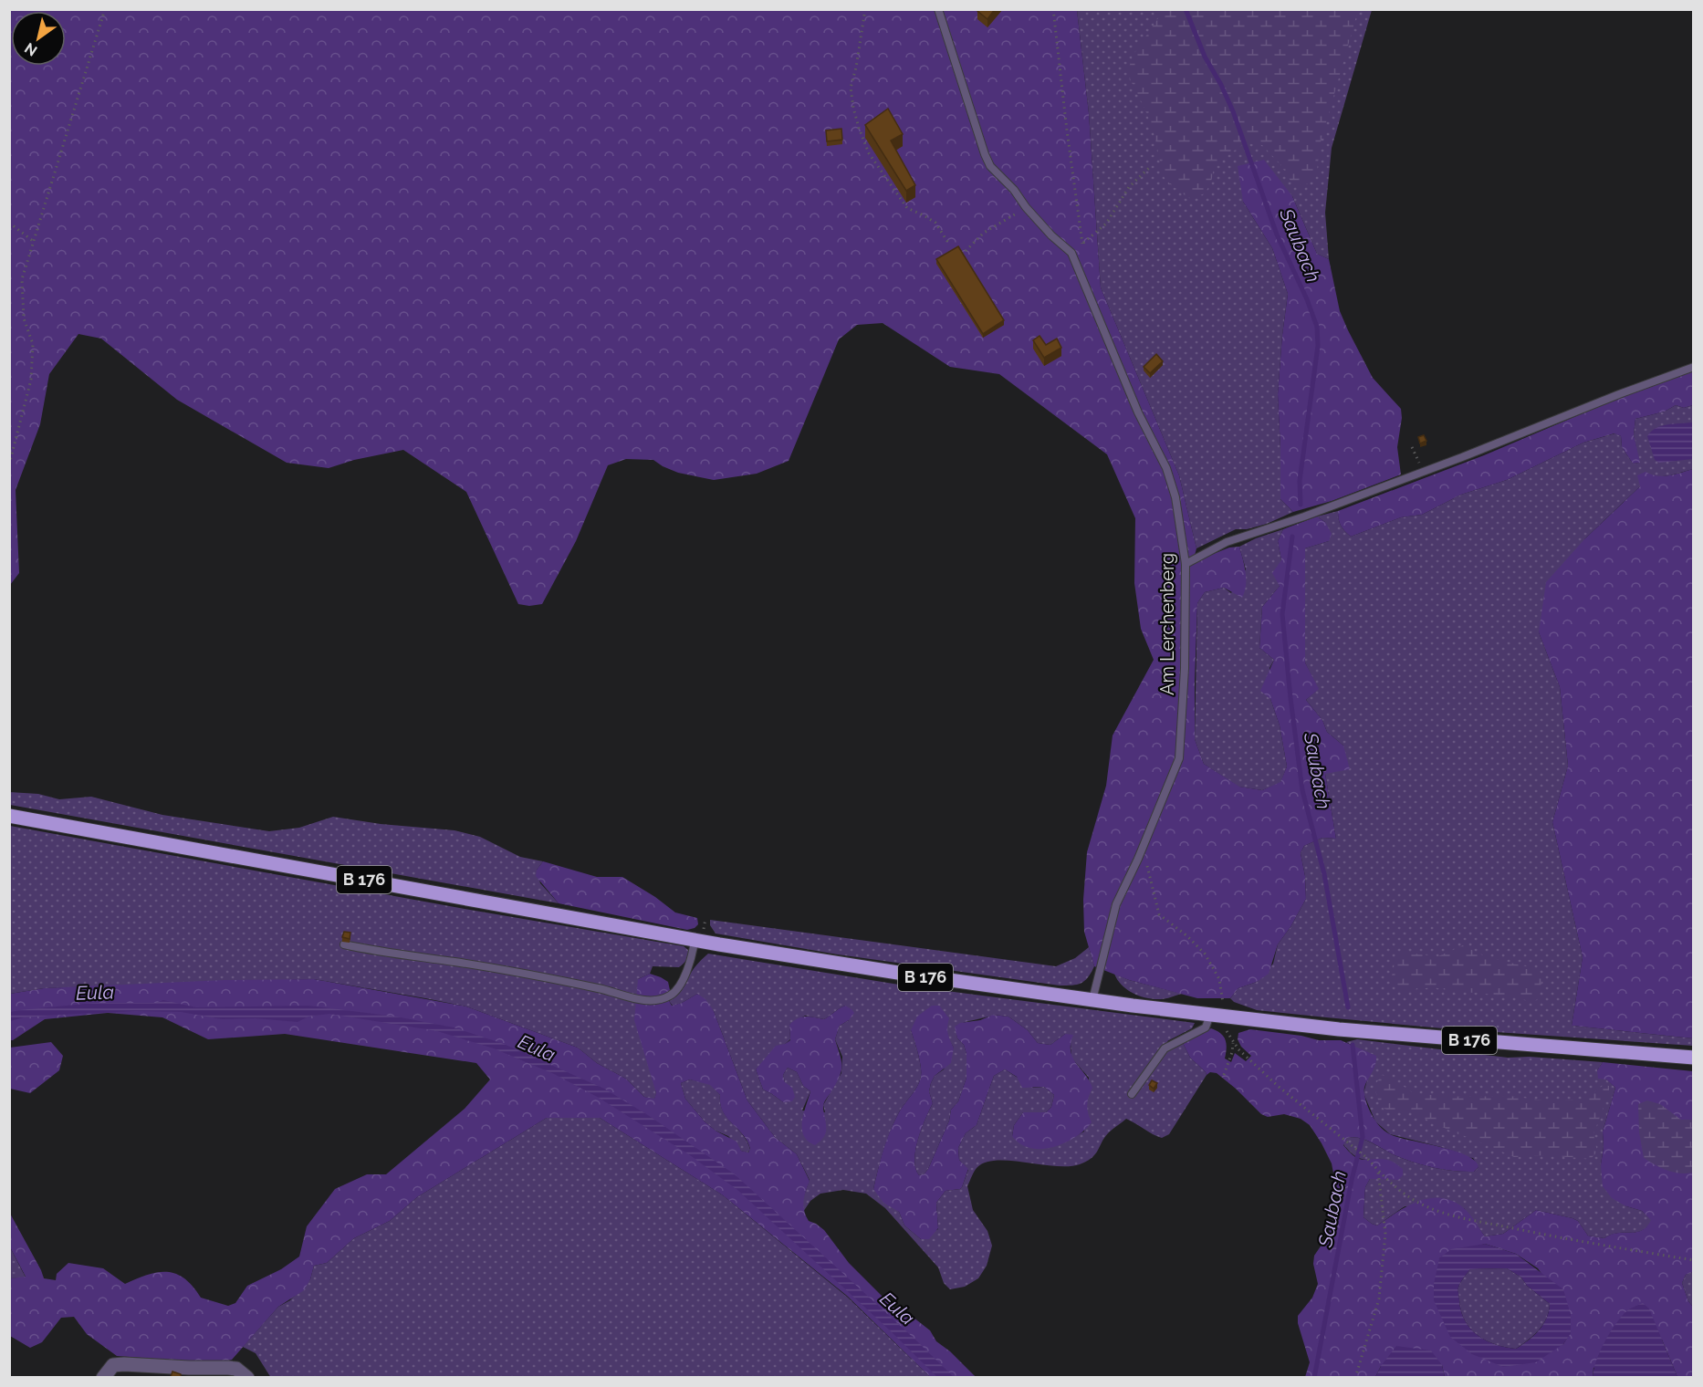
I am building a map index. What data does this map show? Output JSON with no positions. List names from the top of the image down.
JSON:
{
  "streets": {
    "main road": ["B 176"],
    "lane": ["Am Lerchenberg"]
  },
  "crossings": [
    ["Am Lerchenberg", "B 176"]
  ],
  "water": ["Saubach", "Eula"],
  "north": "bottom left"
}
